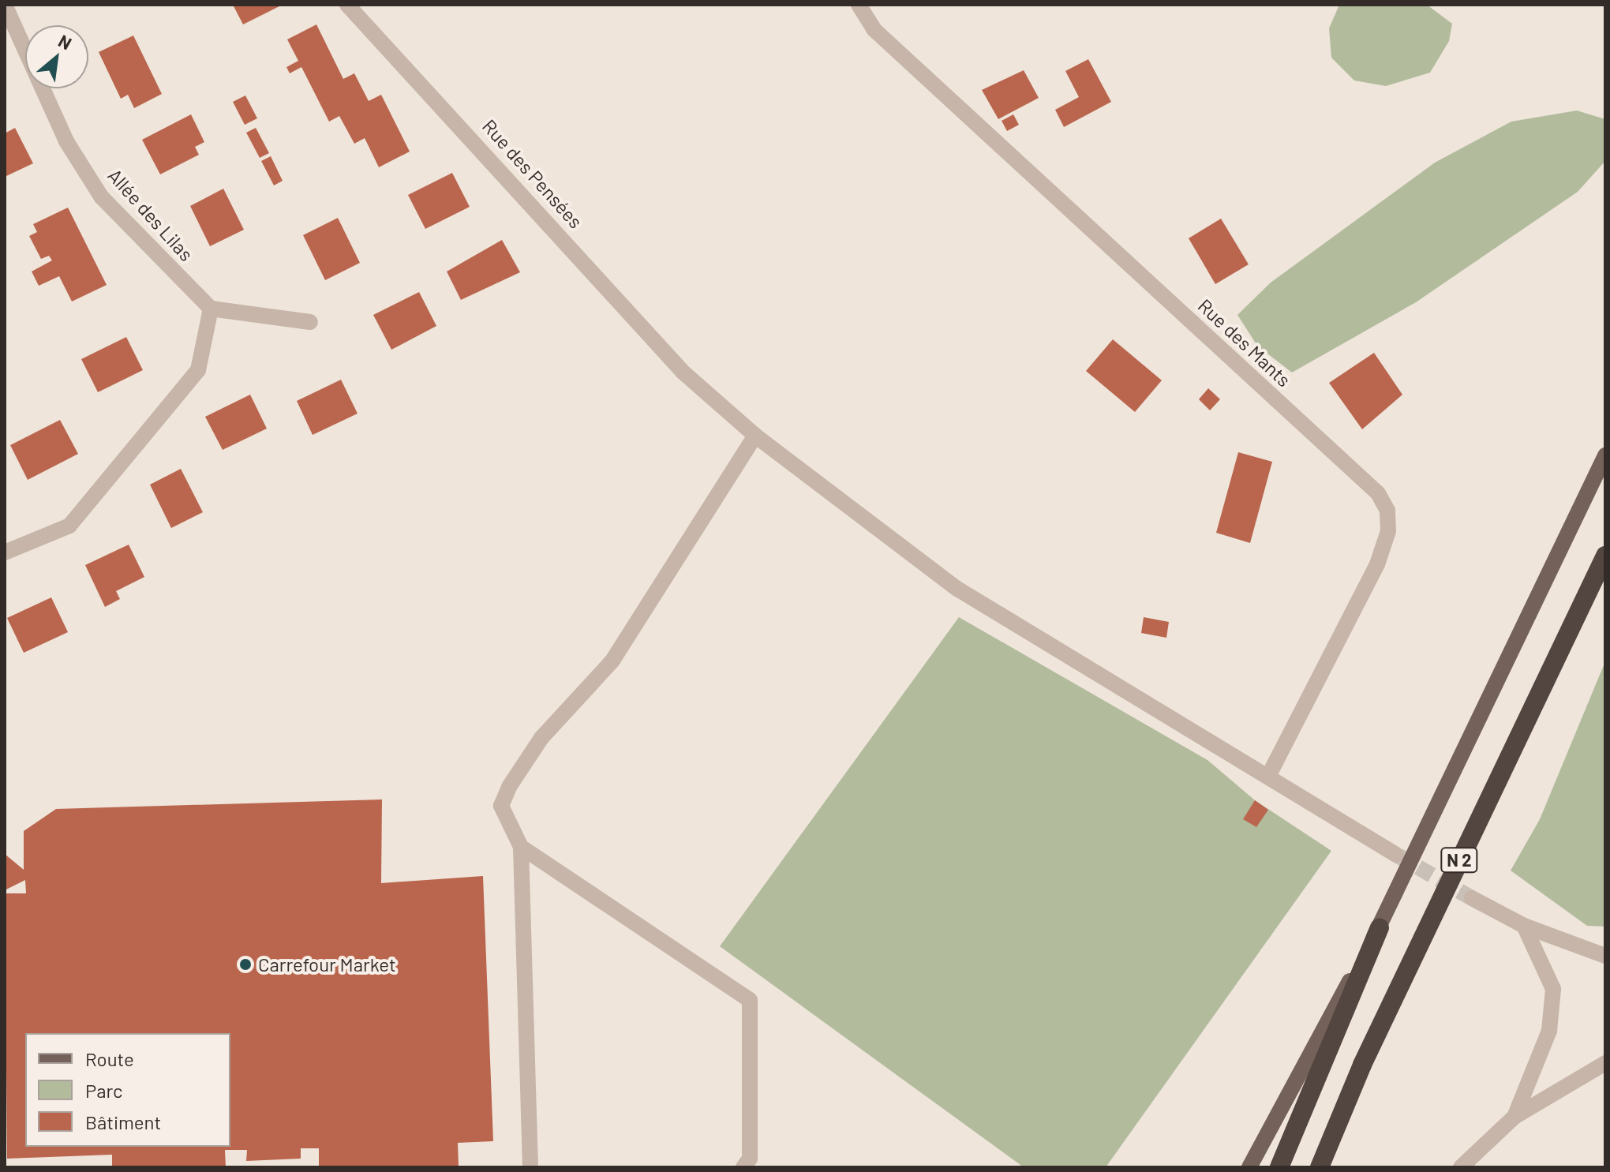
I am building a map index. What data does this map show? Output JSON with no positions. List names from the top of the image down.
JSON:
{
  "streets": {
    "highway": ["N 2"],
    "street": ["Rue des Pensées", "Allée des Lilas", "Rue des Mants"]
  },
  "crossings": [
    ["Rue des Pensées", "Rue des Mants"]
  ],
  "places": ["Carrefour Market"],
  "legend": ["Route", "Parc", "Bâtiment"],
  "north": "top right"
}
